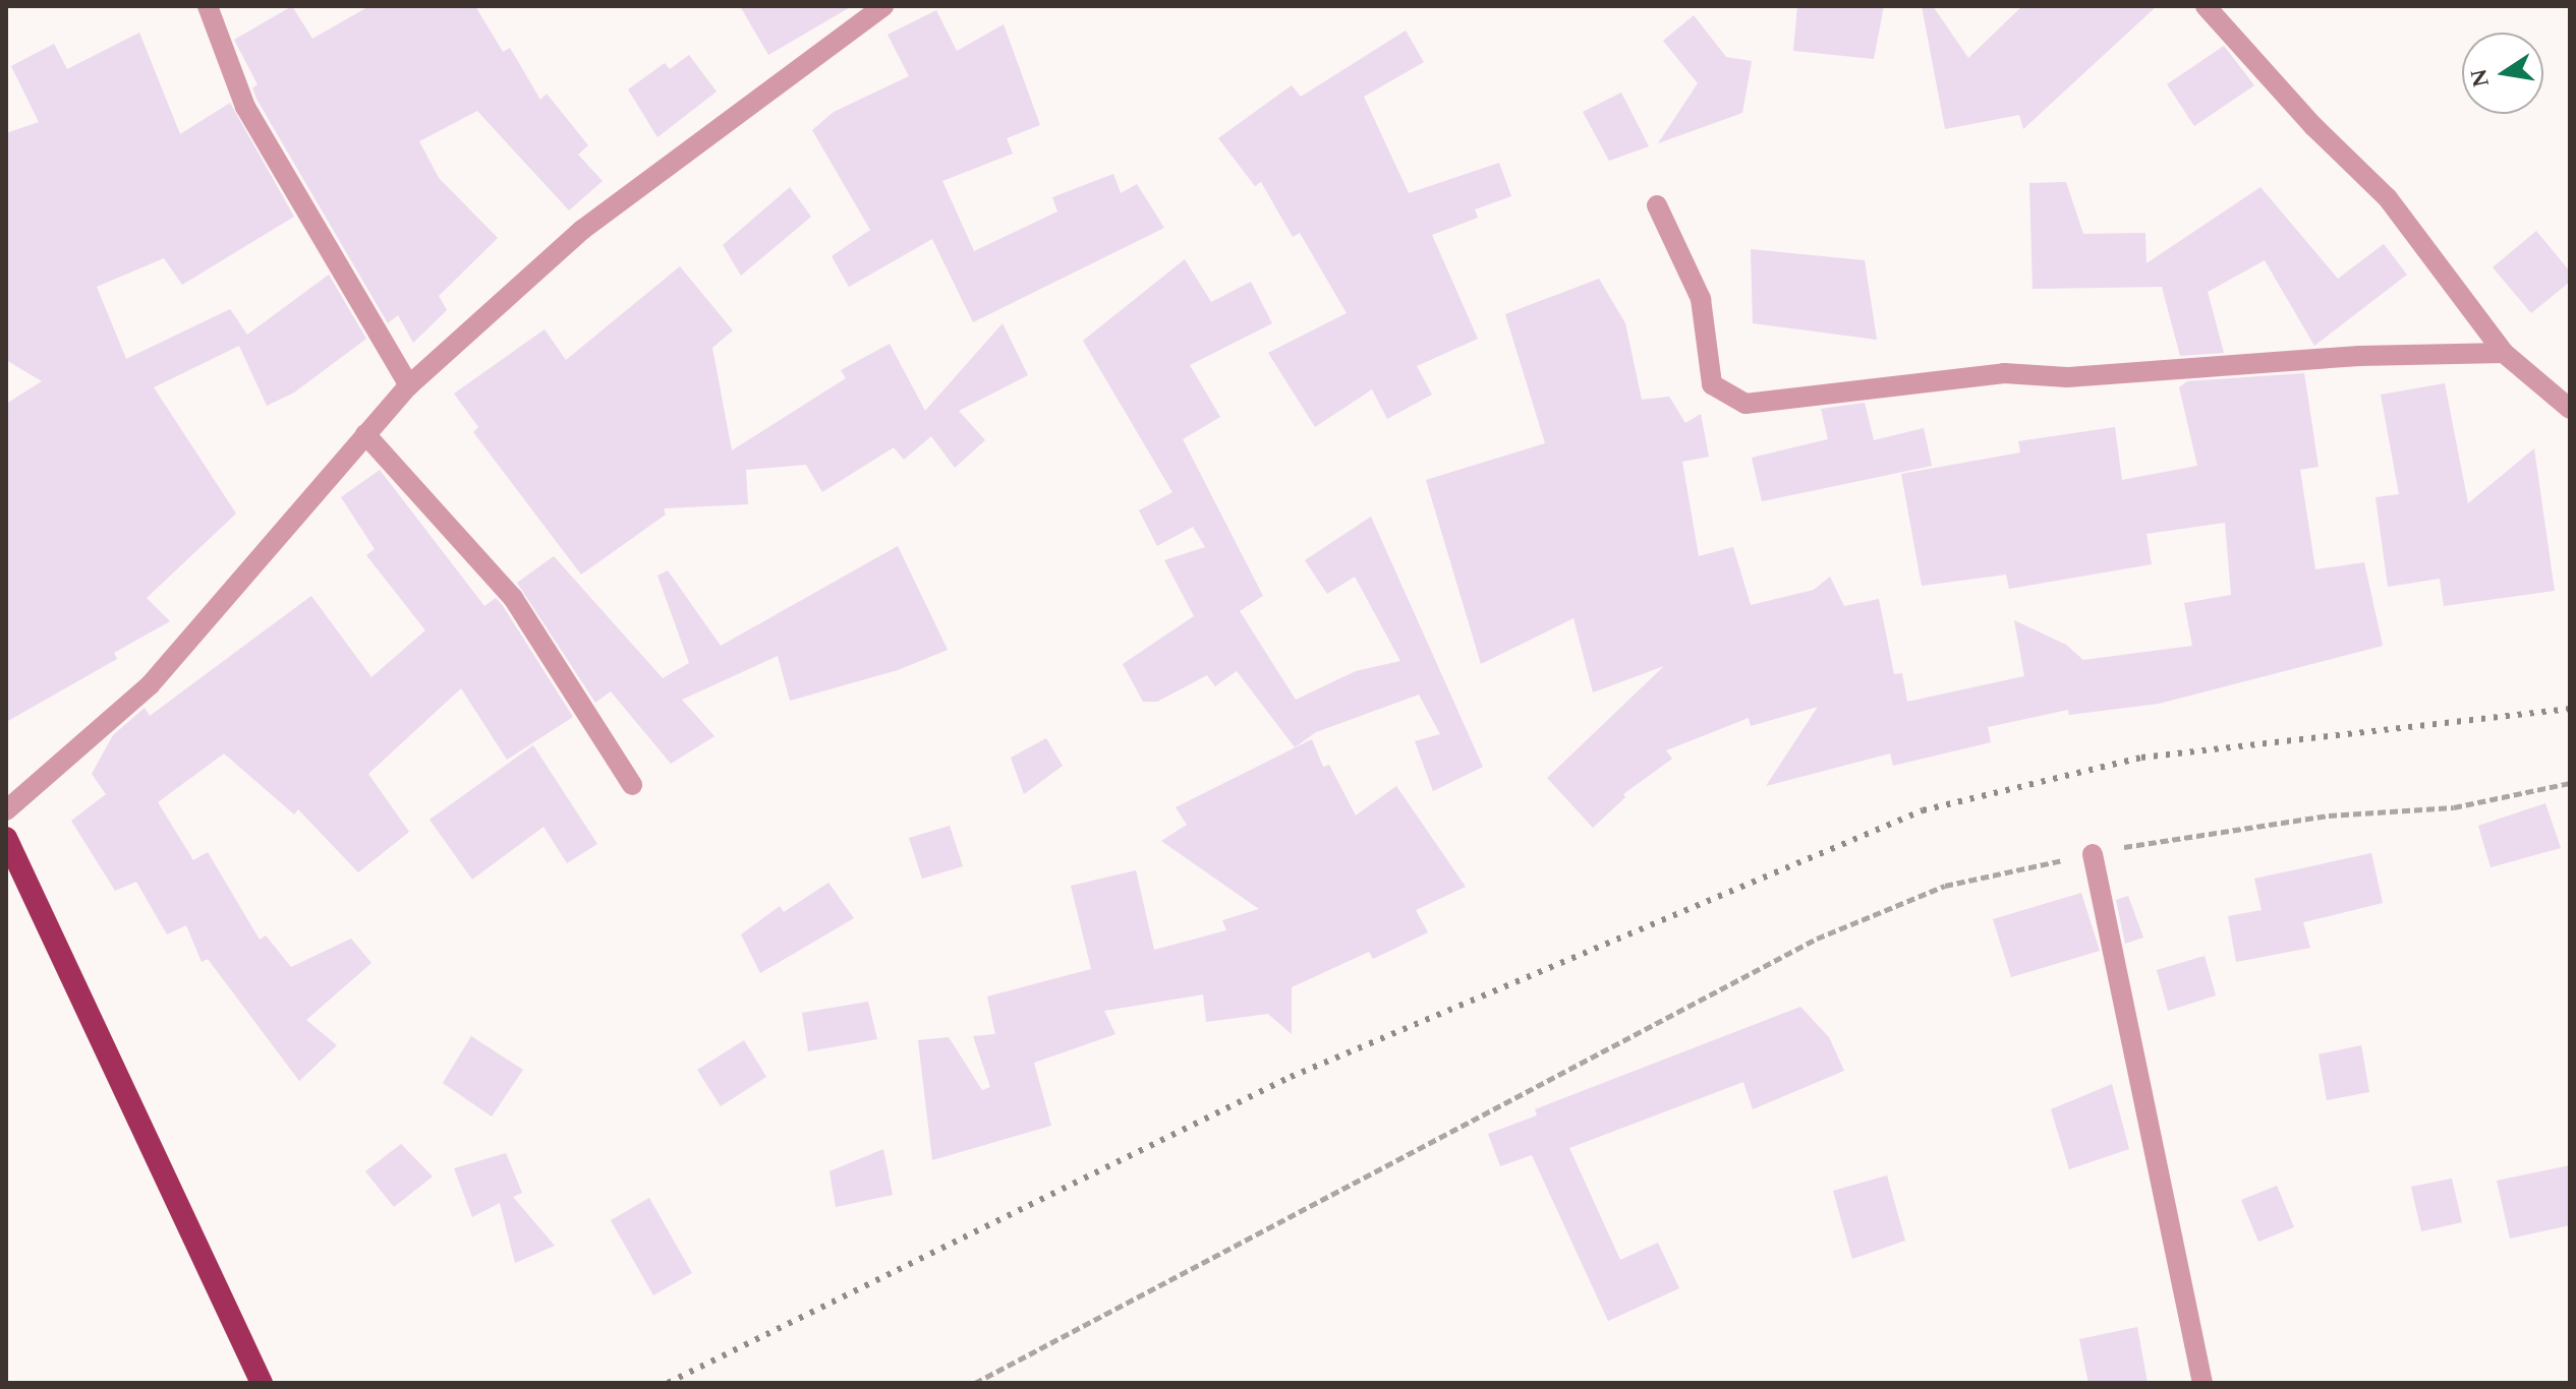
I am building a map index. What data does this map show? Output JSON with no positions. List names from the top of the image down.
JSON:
{
  "north": "left"
}
